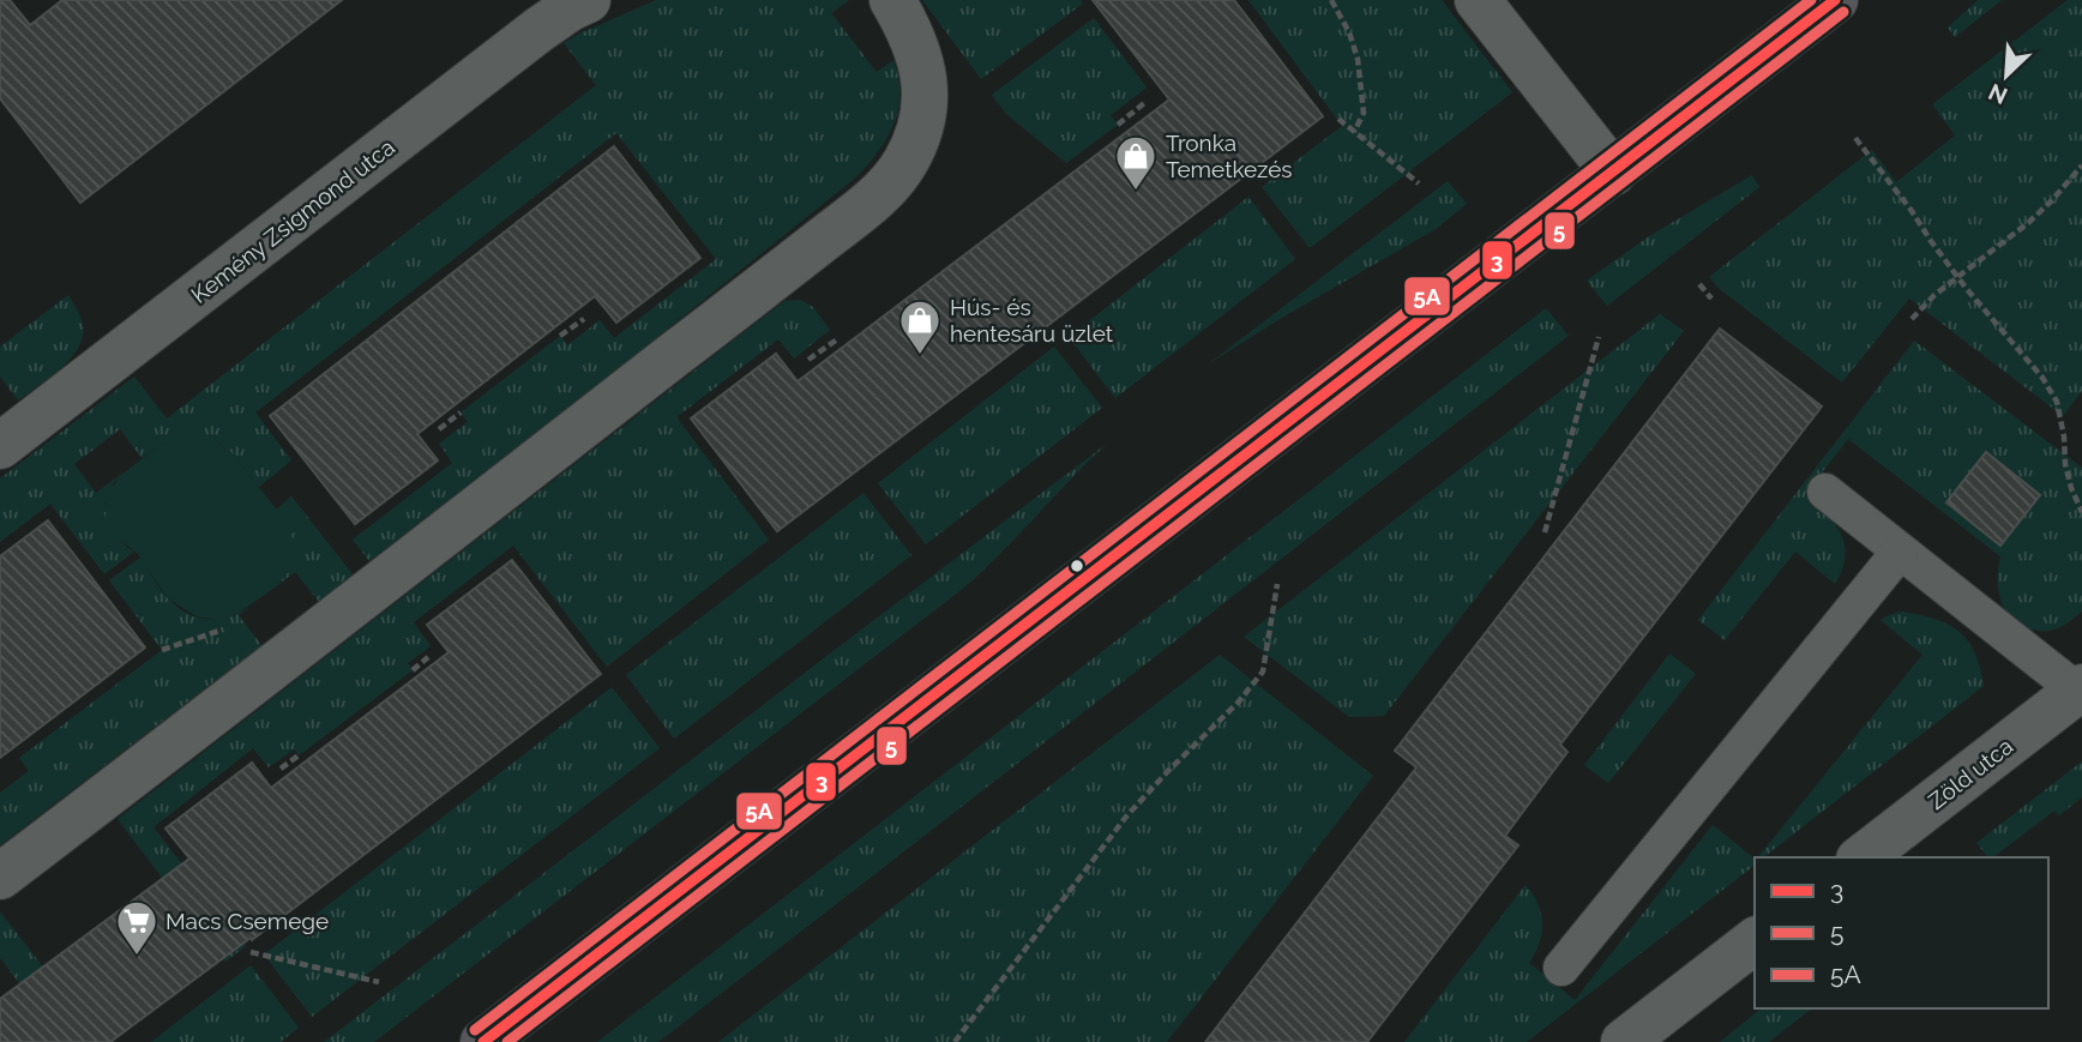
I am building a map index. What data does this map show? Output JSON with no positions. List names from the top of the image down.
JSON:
{
  "streets": {
    "street": ["Kemény Zsigmond utca", "Zöld utca"]
  },
  "places": {
    "shop": ["Tronka Temetkezés", "Hús- és hentesáru üzlet"],
    "supermarket": ["Macs Csemege"]
  },
  "lines": ["transit line 3", "transit line 5A", "transit line 5"],
  "legend": ["3", "5", "5A"],
  "north": "bottom left"
}
